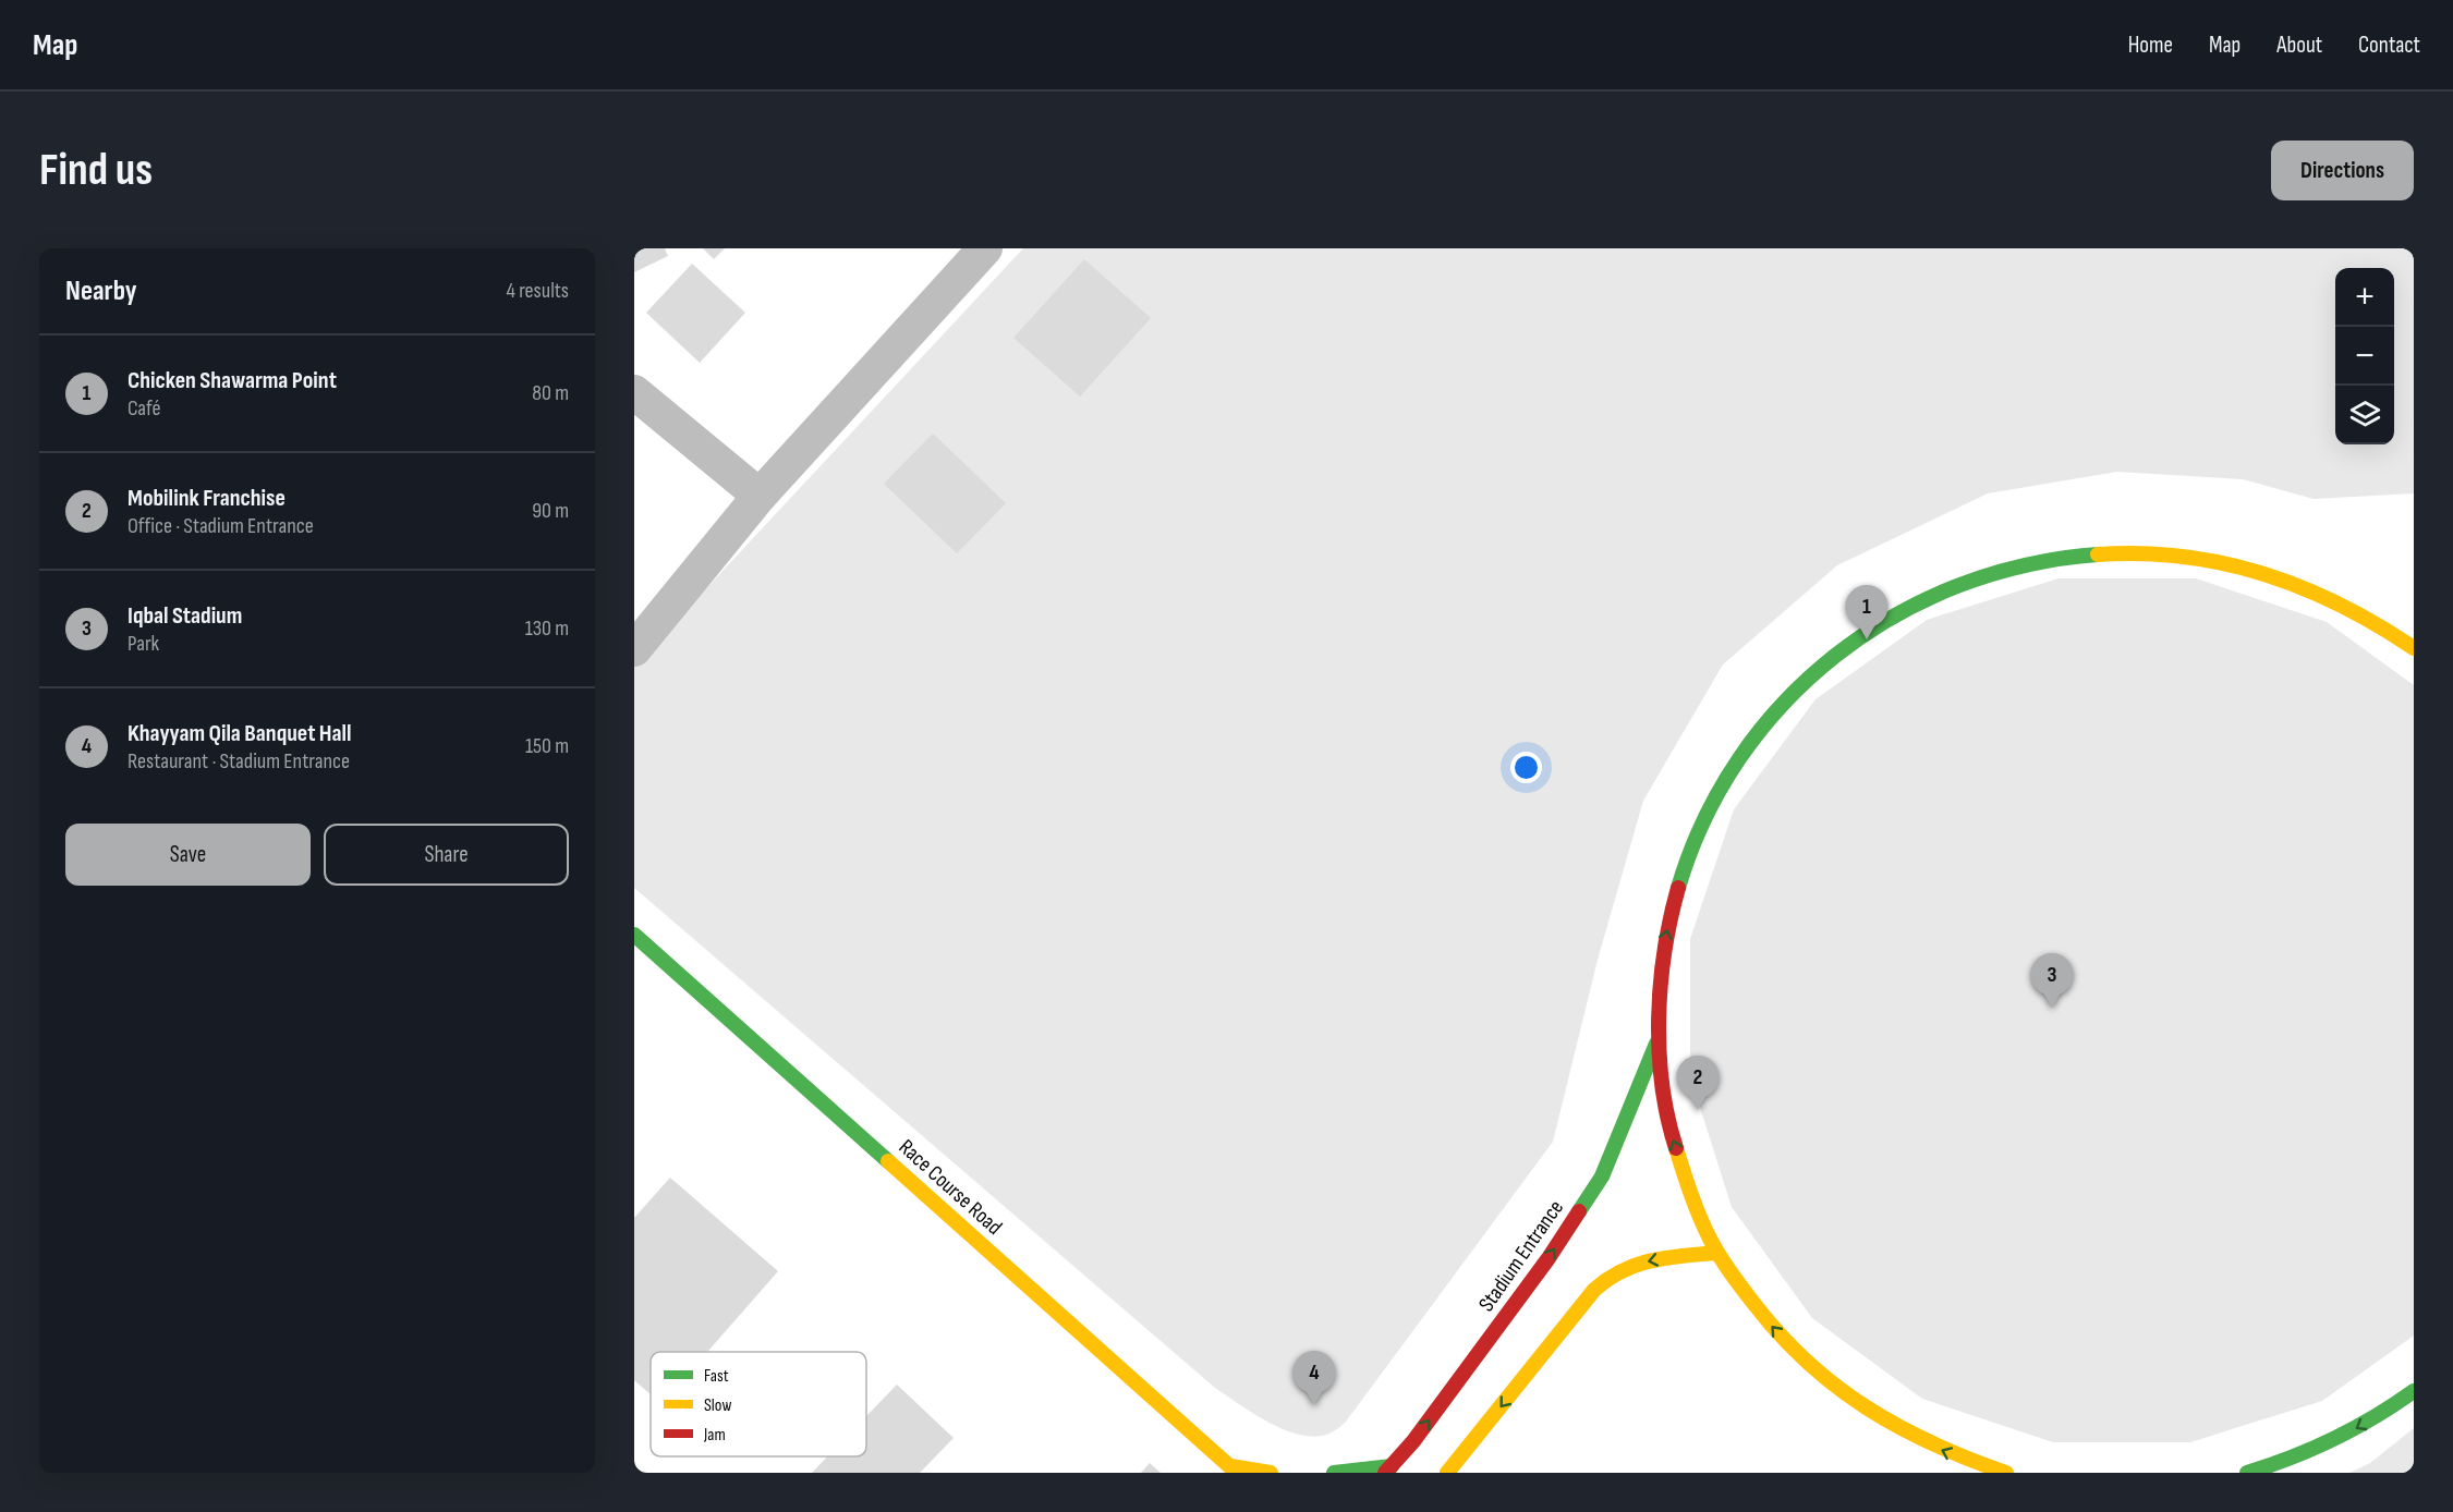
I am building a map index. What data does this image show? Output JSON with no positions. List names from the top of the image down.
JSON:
{
  "streets": {
    "street": ["Race Course Road", "Stadium Entrance"]
  },
  "legend": ["Fast", "Slow", "Jam"],
  "page": {
    "header": "Map",
    "nav": [
      "Home",
      "Map",
      "About",
      "Contact"
    ],
    "buttons": [
      "Directions",
      ["Save", "Share"]
    ],
    "title": "Find us",
    "heading": ["Nearby", "4 results"],
    "map_buttons": ["+", "−"],
    "list": [
      {
        "mark": "1",
        "name": "Chicken Shawarma Point",
        "note": "Café",
        "value": "80 m"
      },
      {
        "mark": "2",
        "name": "Mobilink Franchise",
        "note": "Office · Stadium Entrance",
        "value": "90 m"
      },
      {
        "mark": "3",
        "name": "Iqbal Stadium",
        "note": "Park",
        "value": "130 m"
      },
      {
        "mark": "4",
        "name": "Khayyam Qila Banquet Hall",
        "note": "Restaurant · Stadium Entrance",
        "value": "150 m"
      }
    ],
    "pins": [
      "1",
      "3",
      "2",
      "4"
    ]
  }
}
